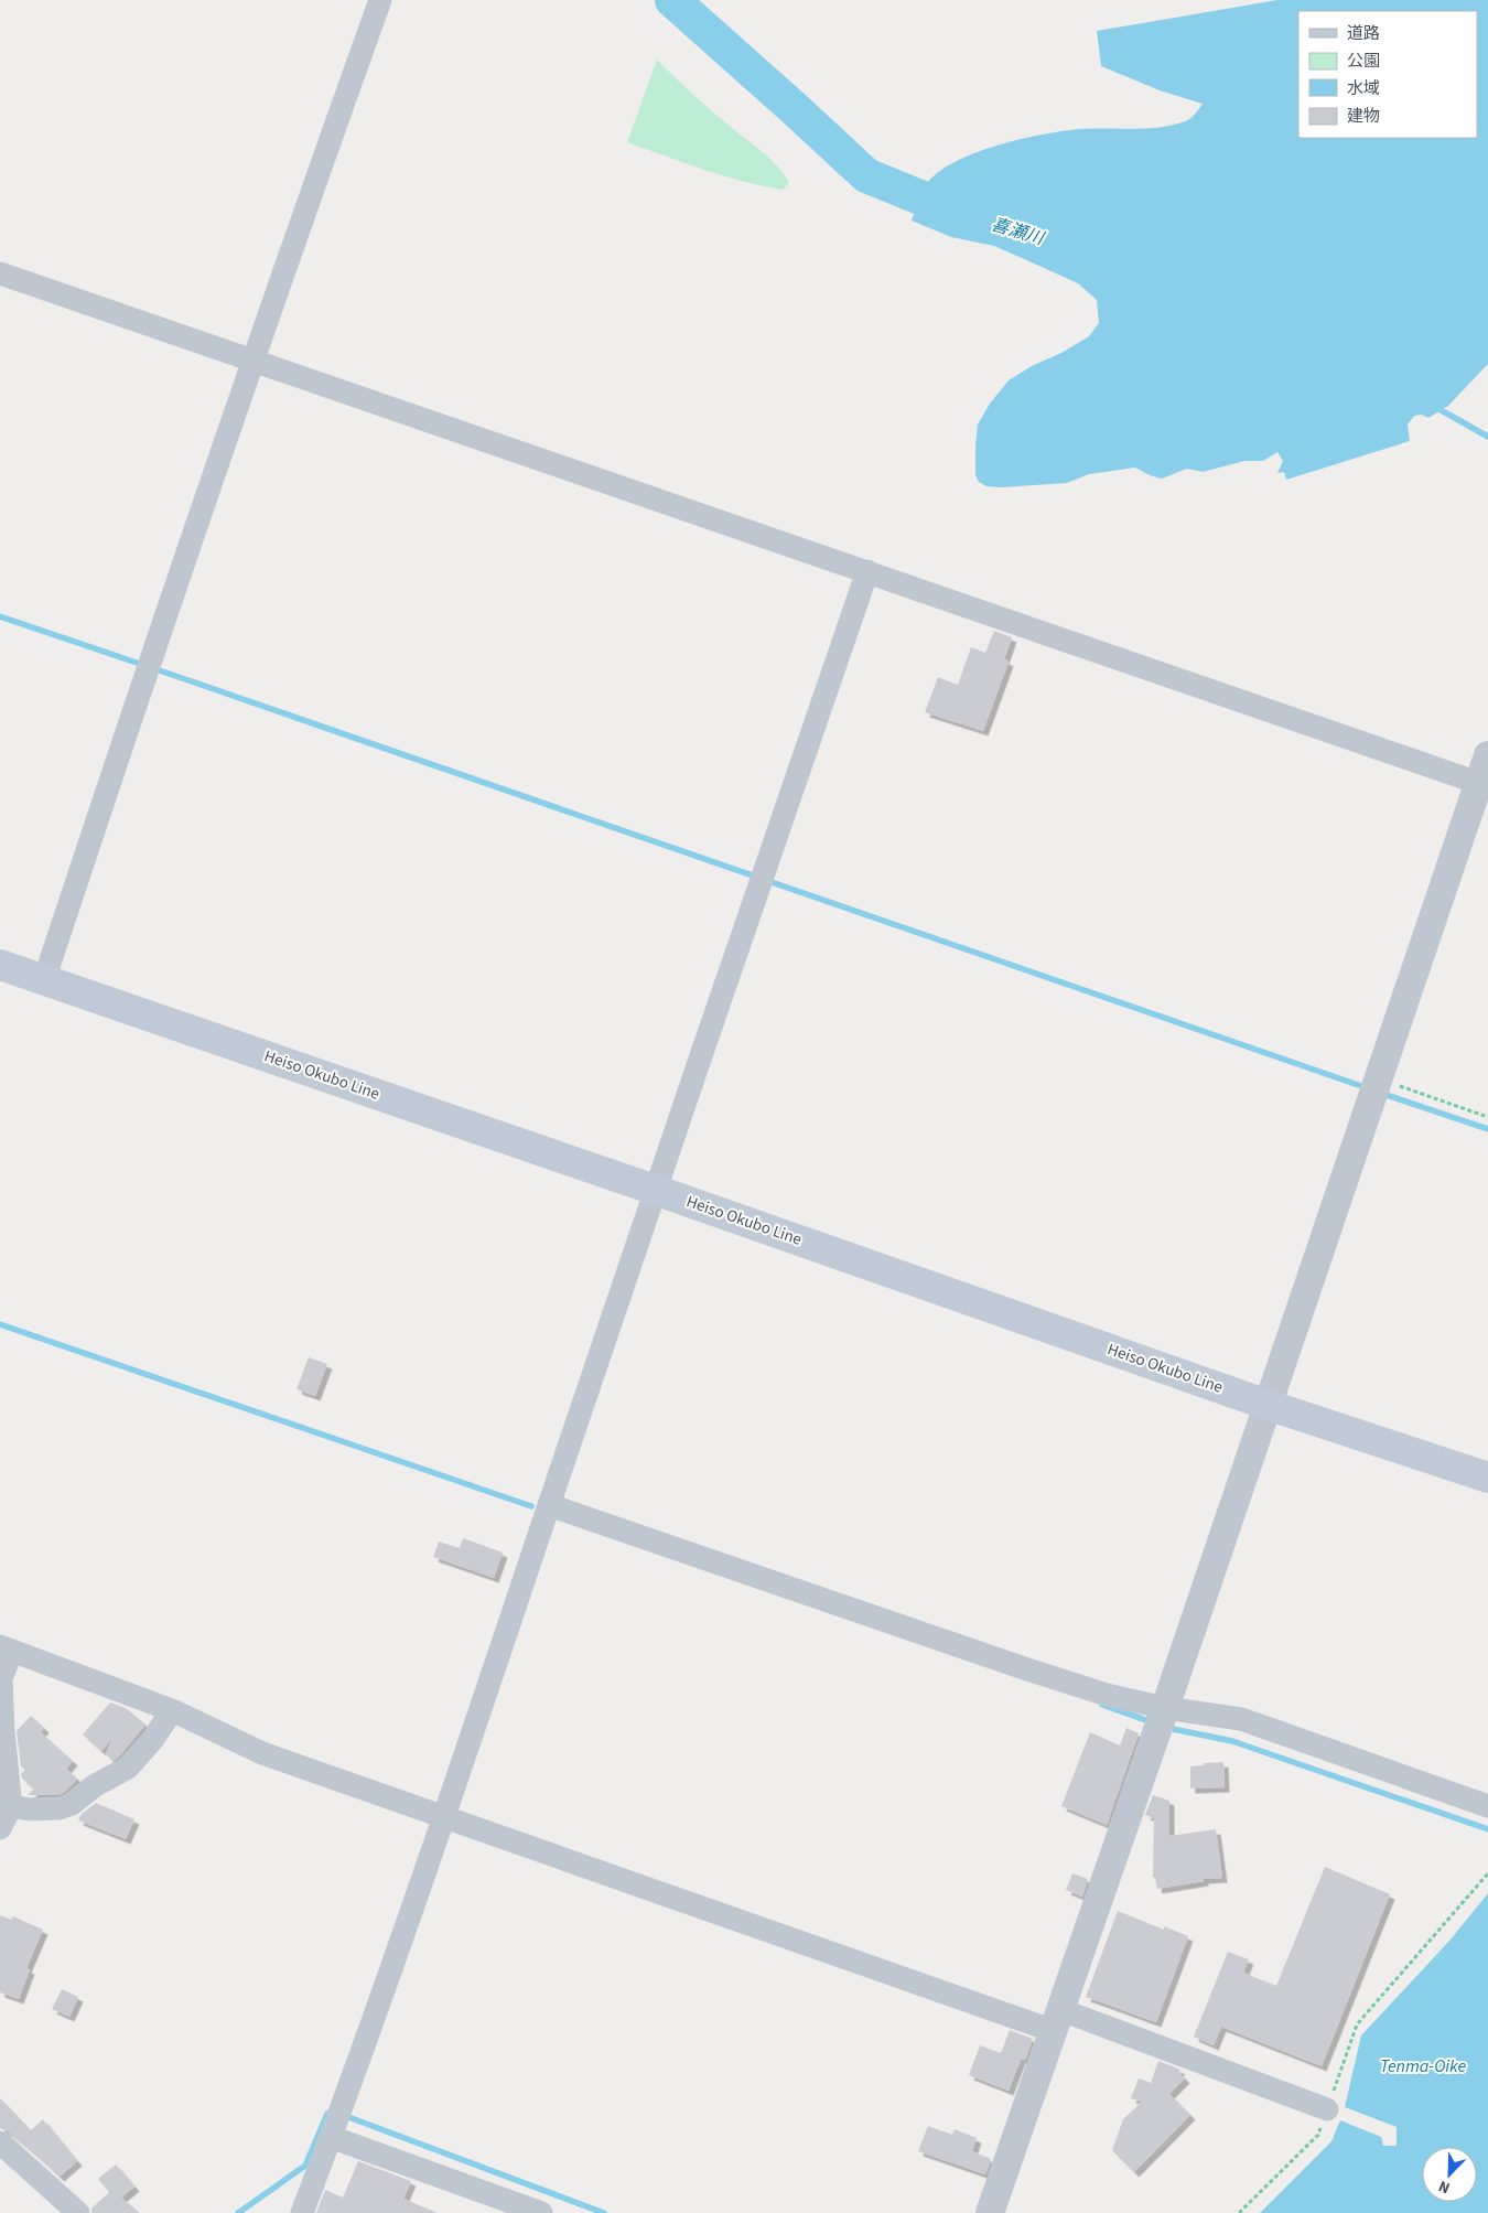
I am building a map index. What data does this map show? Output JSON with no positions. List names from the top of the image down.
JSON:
{
  "streets": {
    "main road": ["Heiso Okubo Line"]
  },
  "water": ["喜瀬川", "Tenma-Oike"],
  "legend": [
    "道路",
    "公園",
    "水域",
    "建物"
  ],
  "north": "bottom left"
}
